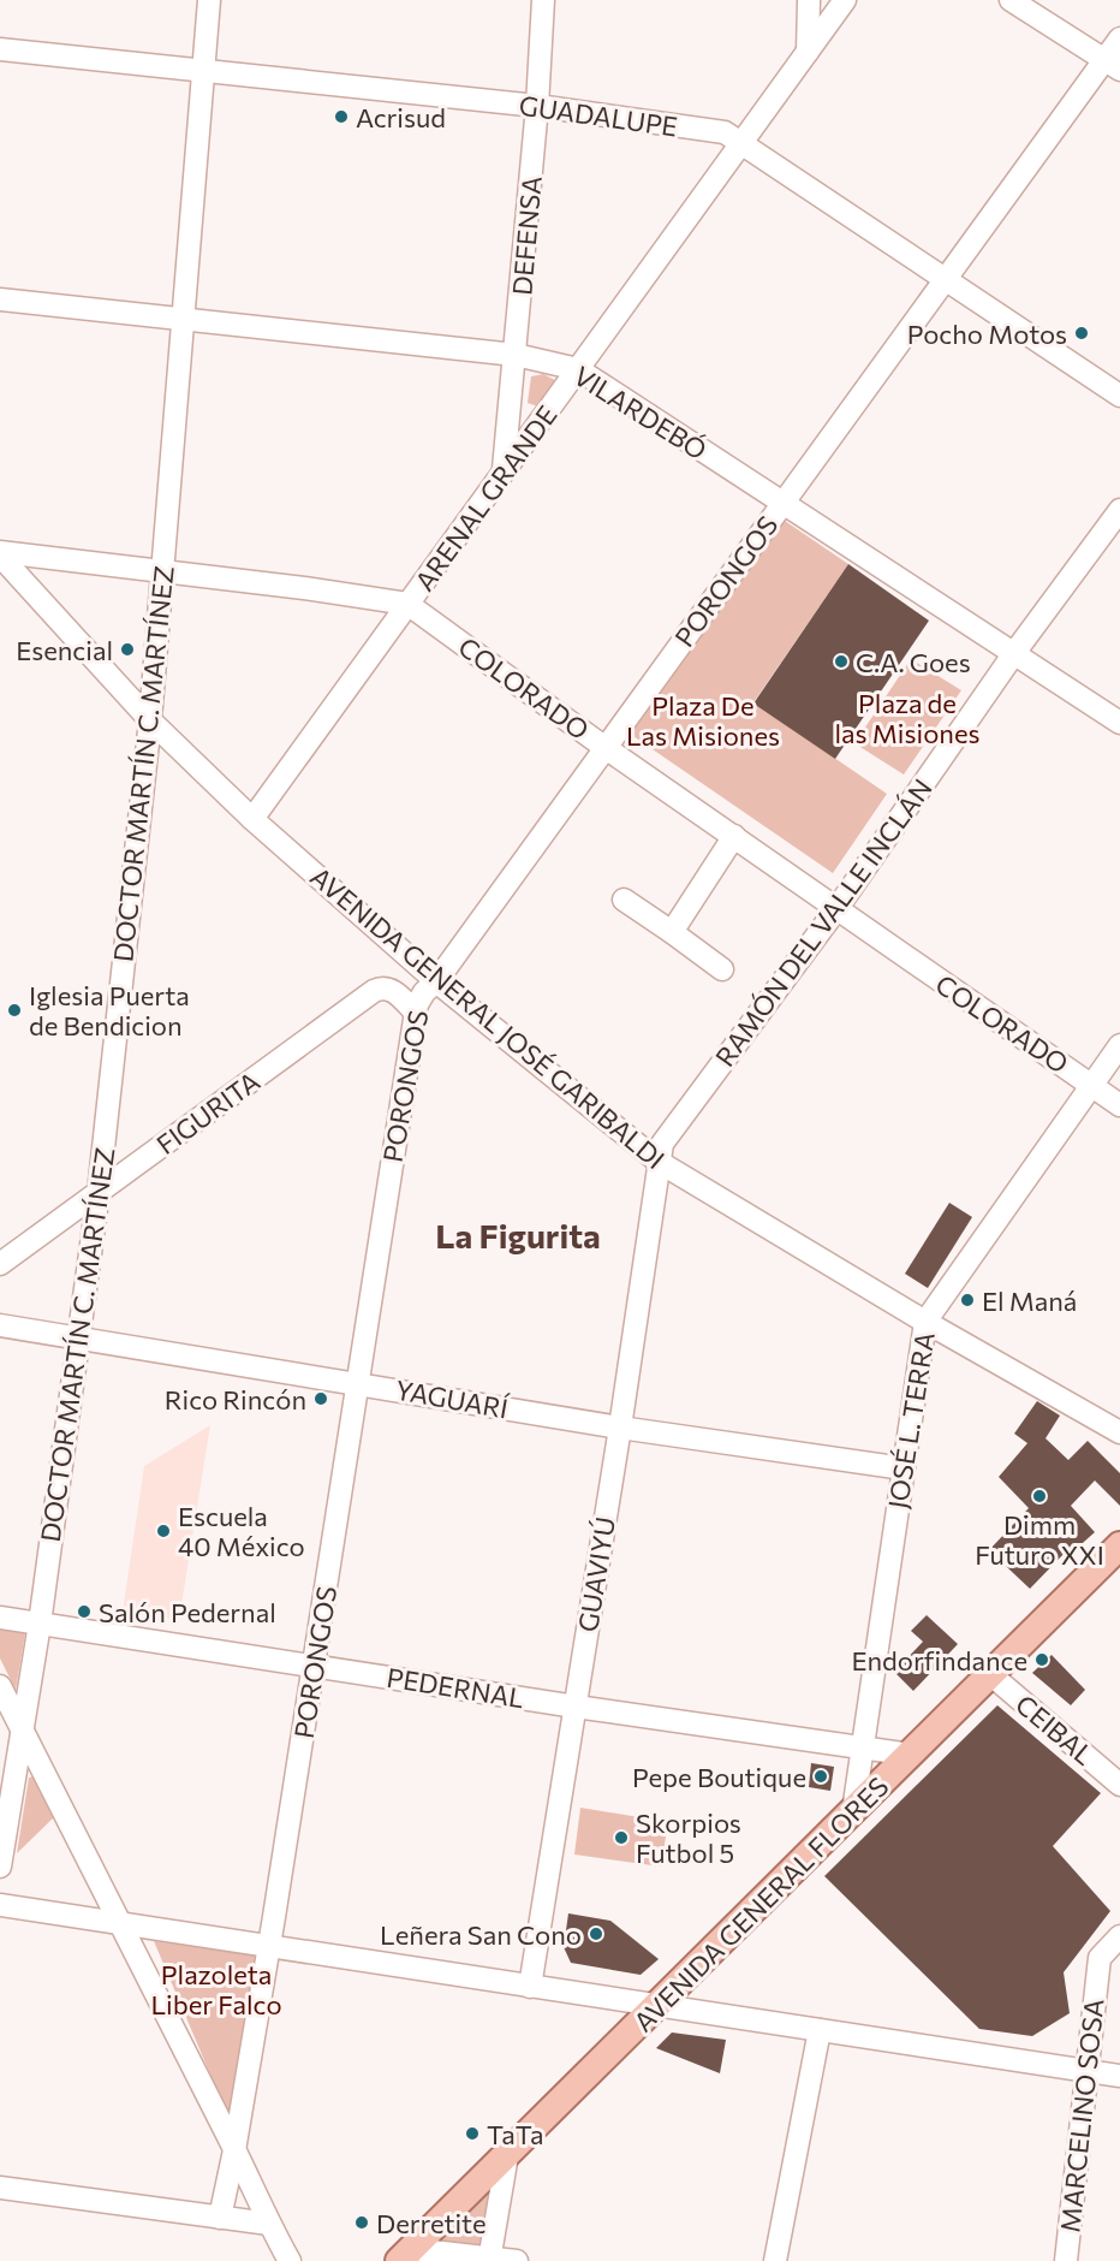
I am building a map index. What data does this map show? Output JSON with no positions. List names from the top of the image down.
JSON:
{
  "streets": {
    "main road": ["AVENIDA GENERAL FLORES"],
    "street": [
      "GUADALUPE",
      "DEFENSA",
      "VILARDEBÓ",
      "ARENAL GRANDE",
      "PORONGOS",
      "COLORADO",
      "DOCTOR MARTÍN C. MARTÍNEZ",
      "RAMÓN DEL VALLE INCLÁN",
      "AVENIDA GENERAL JOSÉ GARIBALDI",
      "FIGURITA",
      "YAGUARÍ",
      "JOSÉ L. TERRA",
      "GUAVIYÚ",
      "PEDERNAL",
      "CEIBAL",
      "MARCELINO SOSA"
    ]
  },
  "crossings": [
    ["GUADALUPE", "DEFENSA"],
    ["GUADALUPE", "ARENAL GRANDE"],
    ["GUADALUPE", "PORONGOS"],
    ["GUADALUPE", "DOCTOR MARTÍN C. MARTÍNEZ"],
    ["DEFENSA", "VILARDEBÓ"],
    ["DEFENSA", "ARENAL GRANDE"],
    ["VILARDEBÓ", "ARENAL GRANDE"],
    ["VILARDEBÓ", "PORONGOS"],
    ["VILARDEBÓ", "DOCTOR MARTÍN C. MARTÍNEZ"],
    ["VILARDEBÓ", "RAMÓN DEL VALLE INCLÁN"],
    ["ARENAL GRANDE", "COLORADO"],
    ["ARENAL GRANDE", "AVENIDA GENERAL JOSÉ GARIBALDI"],
    ["PORONGOS", "COLORADO"],
    ["PORONGOS", "AVENIDA GENERAL JOSÉ GARIBALDI"],
    ["PORONGOS", "FIGURITA"],
    ["PORONGOS", "YAGUARÍ"],
    ["PORONGOS", "PEDERNAL"],
    ["COLORADO", "DOCTOR MARTÍN C. MARTÍNEZ"],
    ["COLORADO", "RAMÓN DEL VALLE INCLÁN"],
    ["COLORADO", "AVENIDA GENERAL JOSÉ GARIBALDI"],
    ["COLORADO", "JOSÉ L. TERRA"],
    ["DOCTOR MARTÍN C. MARTÍNEZ", "AVENIDA GENERAL JOSÉ GARIBALDI"],
    ["DOCTOR MARTÍN C. MARTÍNEZ", "FIGURITA"],
    ["DOCTOR MARTÍN C. MARTÍNEZ", "YAGUARÍ"],
    ["DOCTOR MARTÍN C. MARTÍNEZ", "PEDERNAL"],
    ["RAMÓN DEL VALLE INCLÁN", "AVENIDA GENERAL JOSÉ GARIBALDI"],
    ["RAMÓN DEL VALLE INCLÁN", "GUAVIYÚ"],
    ["AVENIDA GENERAL JOSÉ GARIBALDI", "JOSÉ L. TERRA"],
    ["AVENIDA GENERAL JOSÉ GARIBALDI", "GUAVIYÚ"],
    ["YAGUARÍ", "JOSÉ L. TERRA"],
    ["YAGUARÍ", "GUAVIYÚ"],
    ["JOSÉ L. TERRA", "PEDERNAL"],
    ["JOSÉ L. TERRA", "AVENIDA GENERAL FLORES"],
    ["GUAVIYÚ", "PEDERNAL"],
    ["PEDERNAL", "AVENIDA GENERAL FLORES"],
    ["CEIBAL", "AVENIDA GENERAL FLORES"]
  ],
  "districts": ["La Figurita"],
  "parks": ["Plaza de las Misiones", "Plaza De Las Misiones", "Plazoleta Liber Falco"],
  "places": [
    "Acrisud",
    "Pocho Motos",
    "Esencial",
    "C.A. Goes",
    "Iglesia Puerta de Bendicion",
    "El Maná",
    "Rico Rincón",
    "Dimm Futuro XXI",
    "Escuela 40 México",
    "Salón Pedernal",
    "Endorfindance",
    "Pepe Boutique",
    "Skorpios Futbol 5",
    "Leñera San Cono",
    "TaTa",
    "Derretite"
  ]
}
